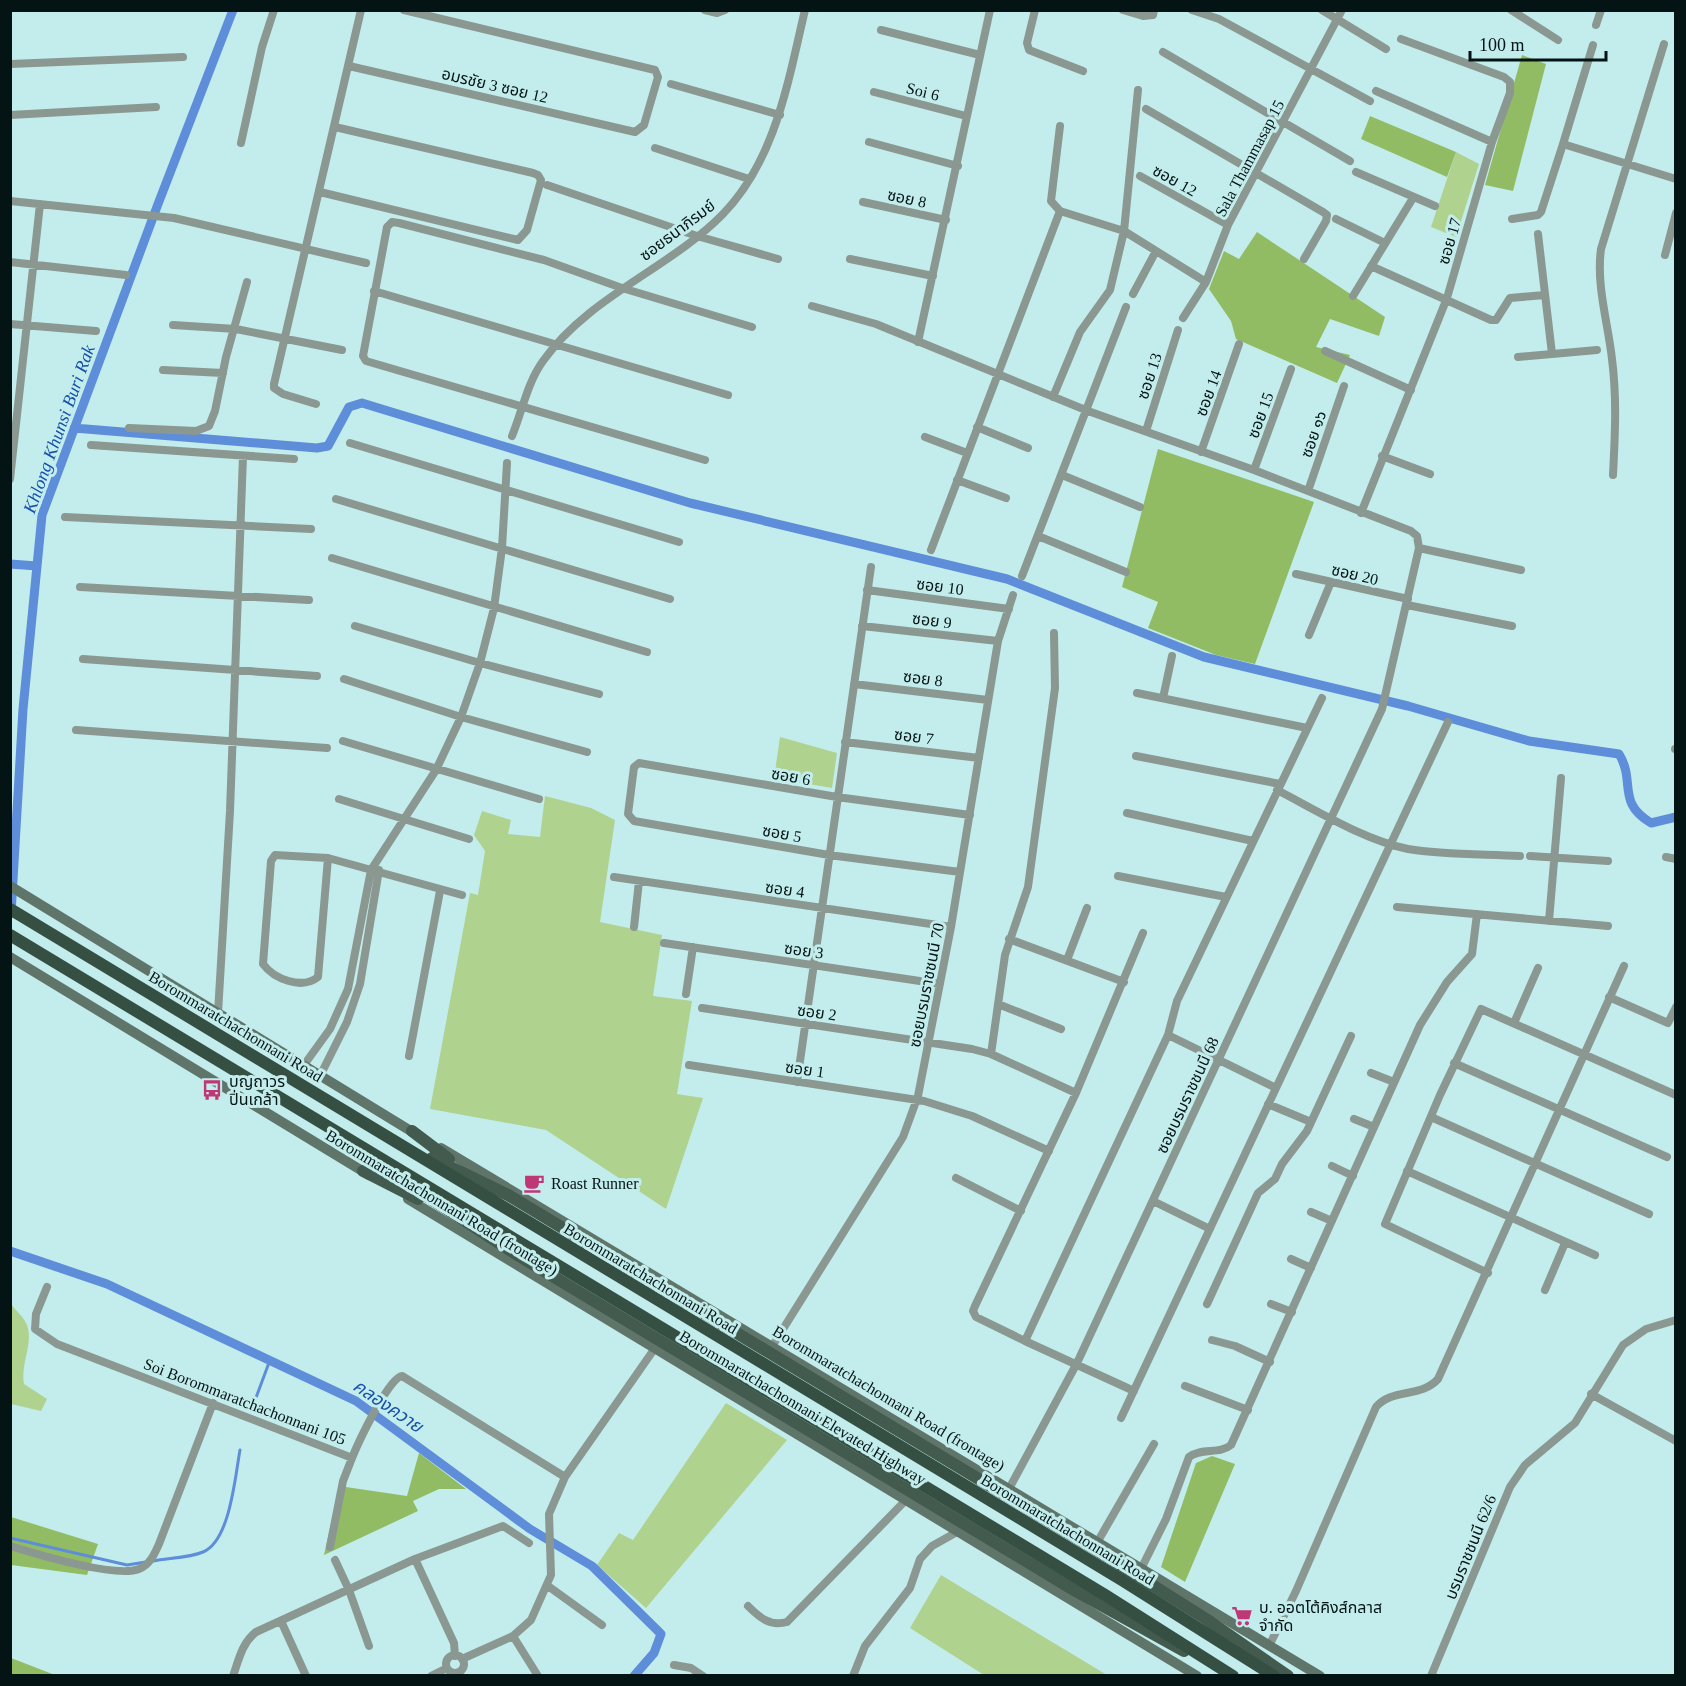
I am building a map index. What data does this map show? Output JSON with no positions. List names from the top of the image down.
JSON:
{
  "streets": {
    "highway": ["Borommaratchachonnani Road"],
    "main road": ["Borommaratchachonnani Road (frontage)", "Borommaratchachonnani Elevated Highway"],
    "street": [
      "อมรชัย 3 ซอย 12",
      "Soi 6",
      "Sala Thammasap 15",
      "ซอย 12",
      "ซอย 8",
      "ซอยธนาภิรมย์",
      "ซอย 17",
      "ซอย 13",
      "ซอย 14",
      "ซอย 15",
      "ซอย ๑๖",
      "ซอย 20",
      "ซอย 10",
      "ซอย 9",
      "ซอย 7",
      "ซอย 6",
      "ซอย 5",
      "ซอย 4",
      "ซอย 3",
      "ซอยบรมราชชนนี 70",
      "ซอย 2",
      "ซอย 1",
      "ซอยบรมราชชนนี 68",
      "Soi Borommaratchachonnani 105",
      "บรมราชชนนี 62/6"
    ]
  },
  "crossings": [
    ["Sala Thammasap 15", "ซอย 12"],
    ["ซอย 8", "ซอยบรมราชชนนี 70"],
    ["ซอย 20", "ซอยบรมราชชนนี 68"],
    ["ซอย 10", "ซอยบรมราชชนนี 70"],
    ["ซอย 9", "ซอยบรมราชชนนี 70"],
    ["ซอย 7", "ซอยบรมราชชนนี 70"],
    ["ซอย 6", "ซอย 5"],
    ["ซอย 6", "ซอยบรมราชชนนี 70"],
    ["ซอย 5", "ซอยบรมราชชนนี 70"],
    ["ซอย 4", "ซอยบรมราชชนนี 70"],
    ["ซอย 3", "ซอยบรมราชชนนี 70"],
    ["ซอยบรมราชชนนี 70", "ซอย 2"],
    ["ซอยบรมราชชนนี 70", "ซอย 1"],
    ["ซอยบรมราชชนนี 70", "Borommaratchachonnani Road (frontage)"],
    ["Borommaratchachonnani Road", "Borommaratchachonnani Elevated Highway"],
    ["ซอยบรมราชชนนี 68", "Borommaratchachonnani Road (frontage)"]
  ],
  "water": ["Khlong Khunsi Buri Rak", "คลองควาย"],
  "places": {
    "bus stop": ["บุญถาวร ปิ่นเกล้า"],
    "cafe": ["Roast Runner"],
    "supermarket": ["บ. ออตโต้คิงส์กลาส จำกัด"]
  },
  "scale_bar": "100 m"
}
